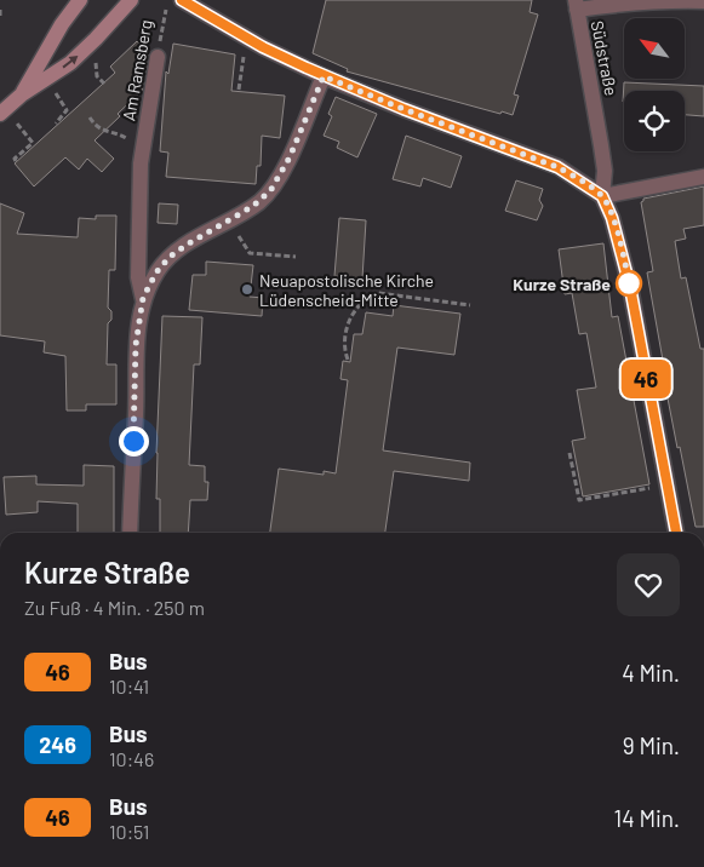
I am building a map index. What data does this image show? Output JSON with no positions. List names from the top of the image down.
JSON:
{
  "streets": {
    "street": ["Südstraße", "Am Ramsberg"]
  },
  "places": ["Kurze Straße", "Neuapostolische Kirche Lüdenscheid-Mitte"],
  "lines": ["bus line 46"],
  "north": "top left",
  "page": {
    "on_map": "46",
    "heading": ["Kurze Straße", "Zu Fuß · 4 Min. · 250 m"],
    "list": [
      {
        "mark": "46",
        "name": "Bus",
        "note": "10:41",
        "value": "4 Min."
      },
      {
        "mark": "246",
        "name": "Bus",
        "note": "10:46",
        "value": "9 Min."
      },
      {
        "mark": "46",
        "name": "Bus",
        "note": "10:51",
        "value": "14 Min."
      }
    ]
  }
}
